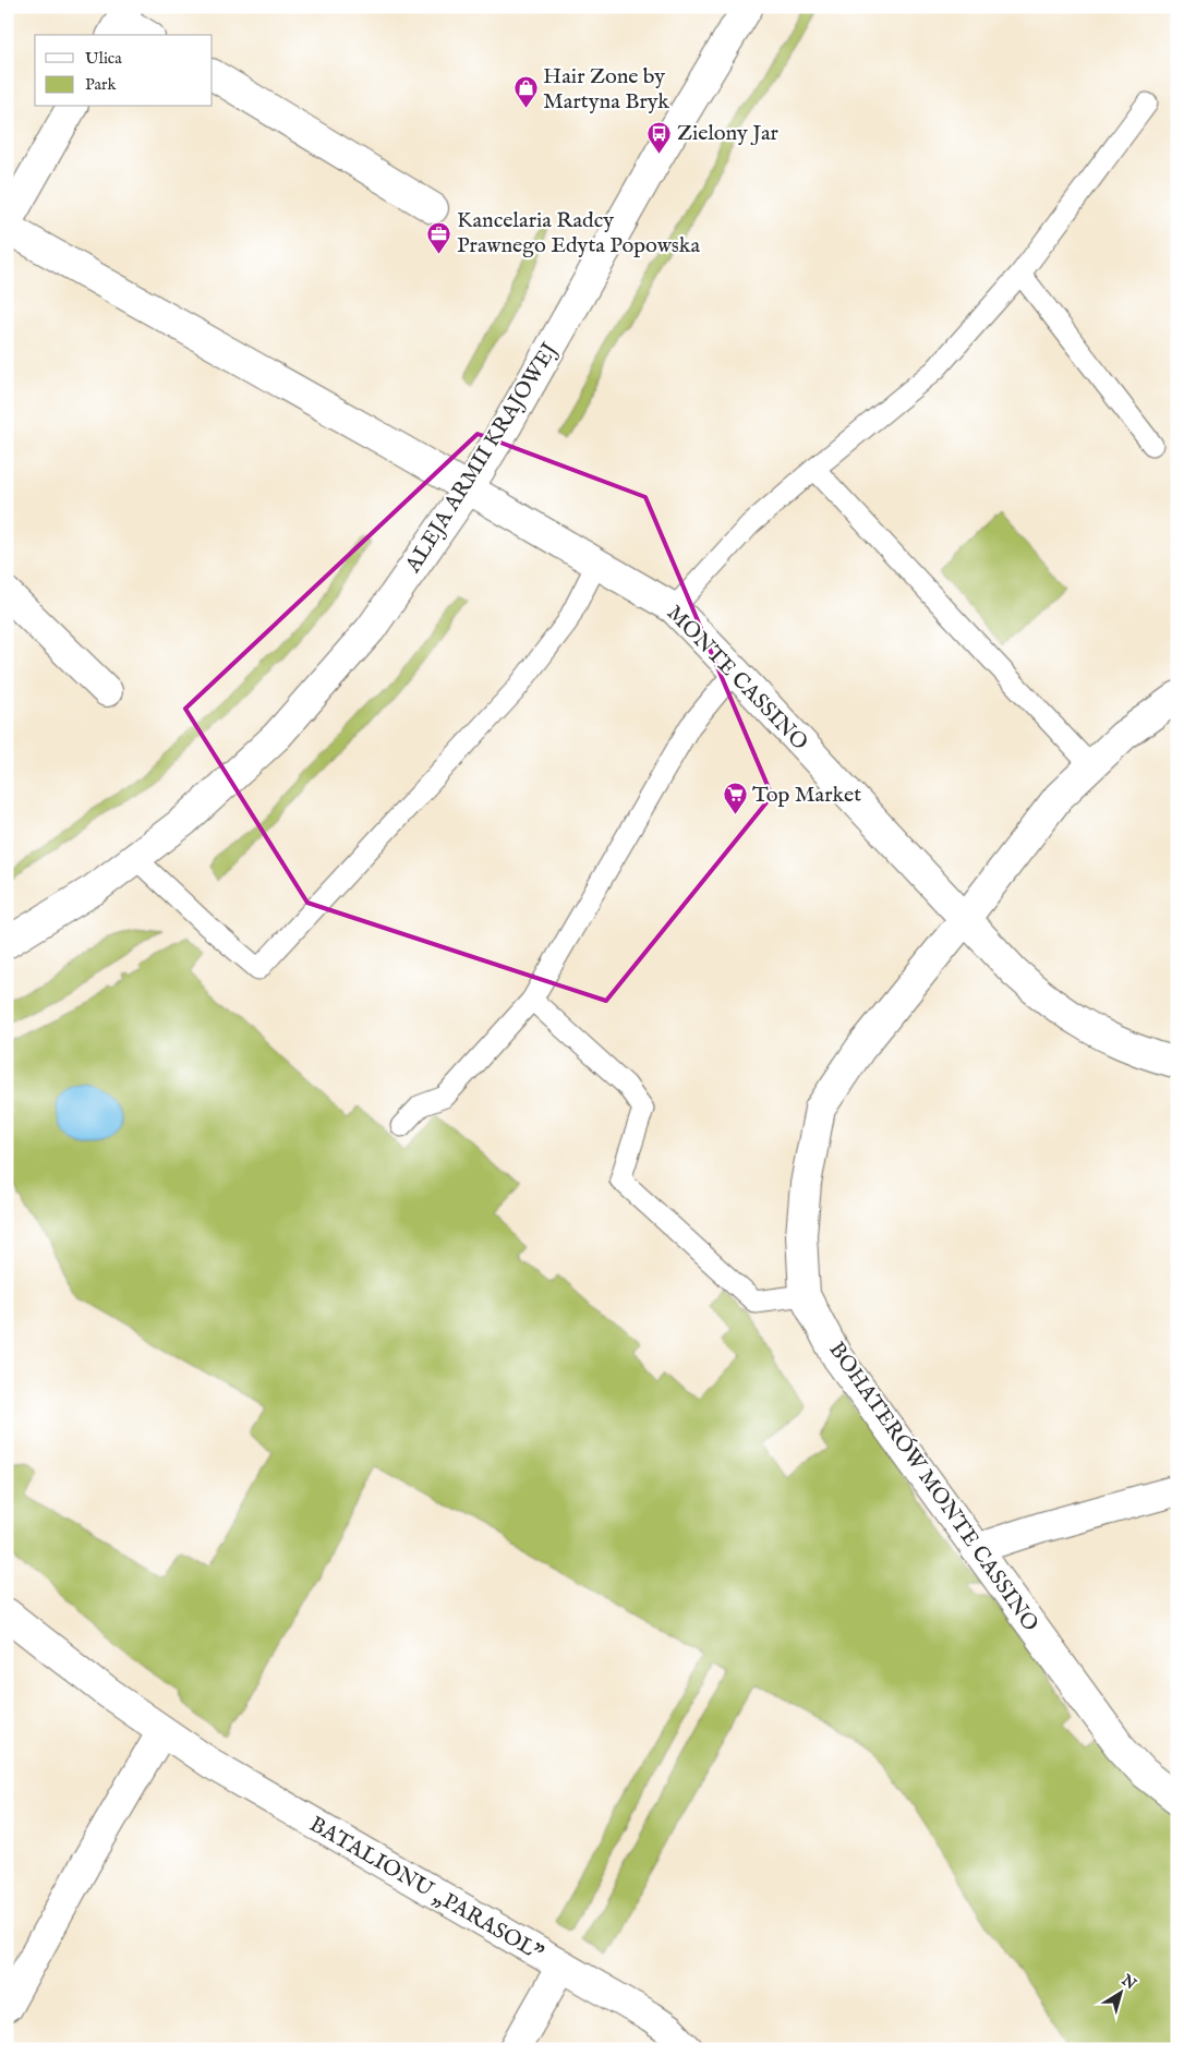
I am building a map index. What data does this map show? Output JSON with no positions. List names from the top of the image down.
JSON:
{
  "streets": {
    "street": [
      "ALEJA ARMII KRAJOWEJ",
      "MONTE CASSINO",
      "BOHATERÓW MONTE CASSINO",
      "BATALIONU „PARASOL”"
    ]
  },
  "crossings": [
    ["ALEJA ARMII KRAJOWEJ", "MONTE CASSINO"],
    ["MONTE CASSINO", "BOHATERÓW MONTE CASSINO"]
  ],
  "places": {
    "shop": ["Hair Zone by Martyna Bryk"],
    "bus stop": ["Zielony Jar"],
    "office": ["Kancelaria Radcy Prawnego Edyta Popowska"],
    "supermarket": ["Top Market"]
  },
  "legend": ["Ulica", "Park"],
  "north": "top right"
}
